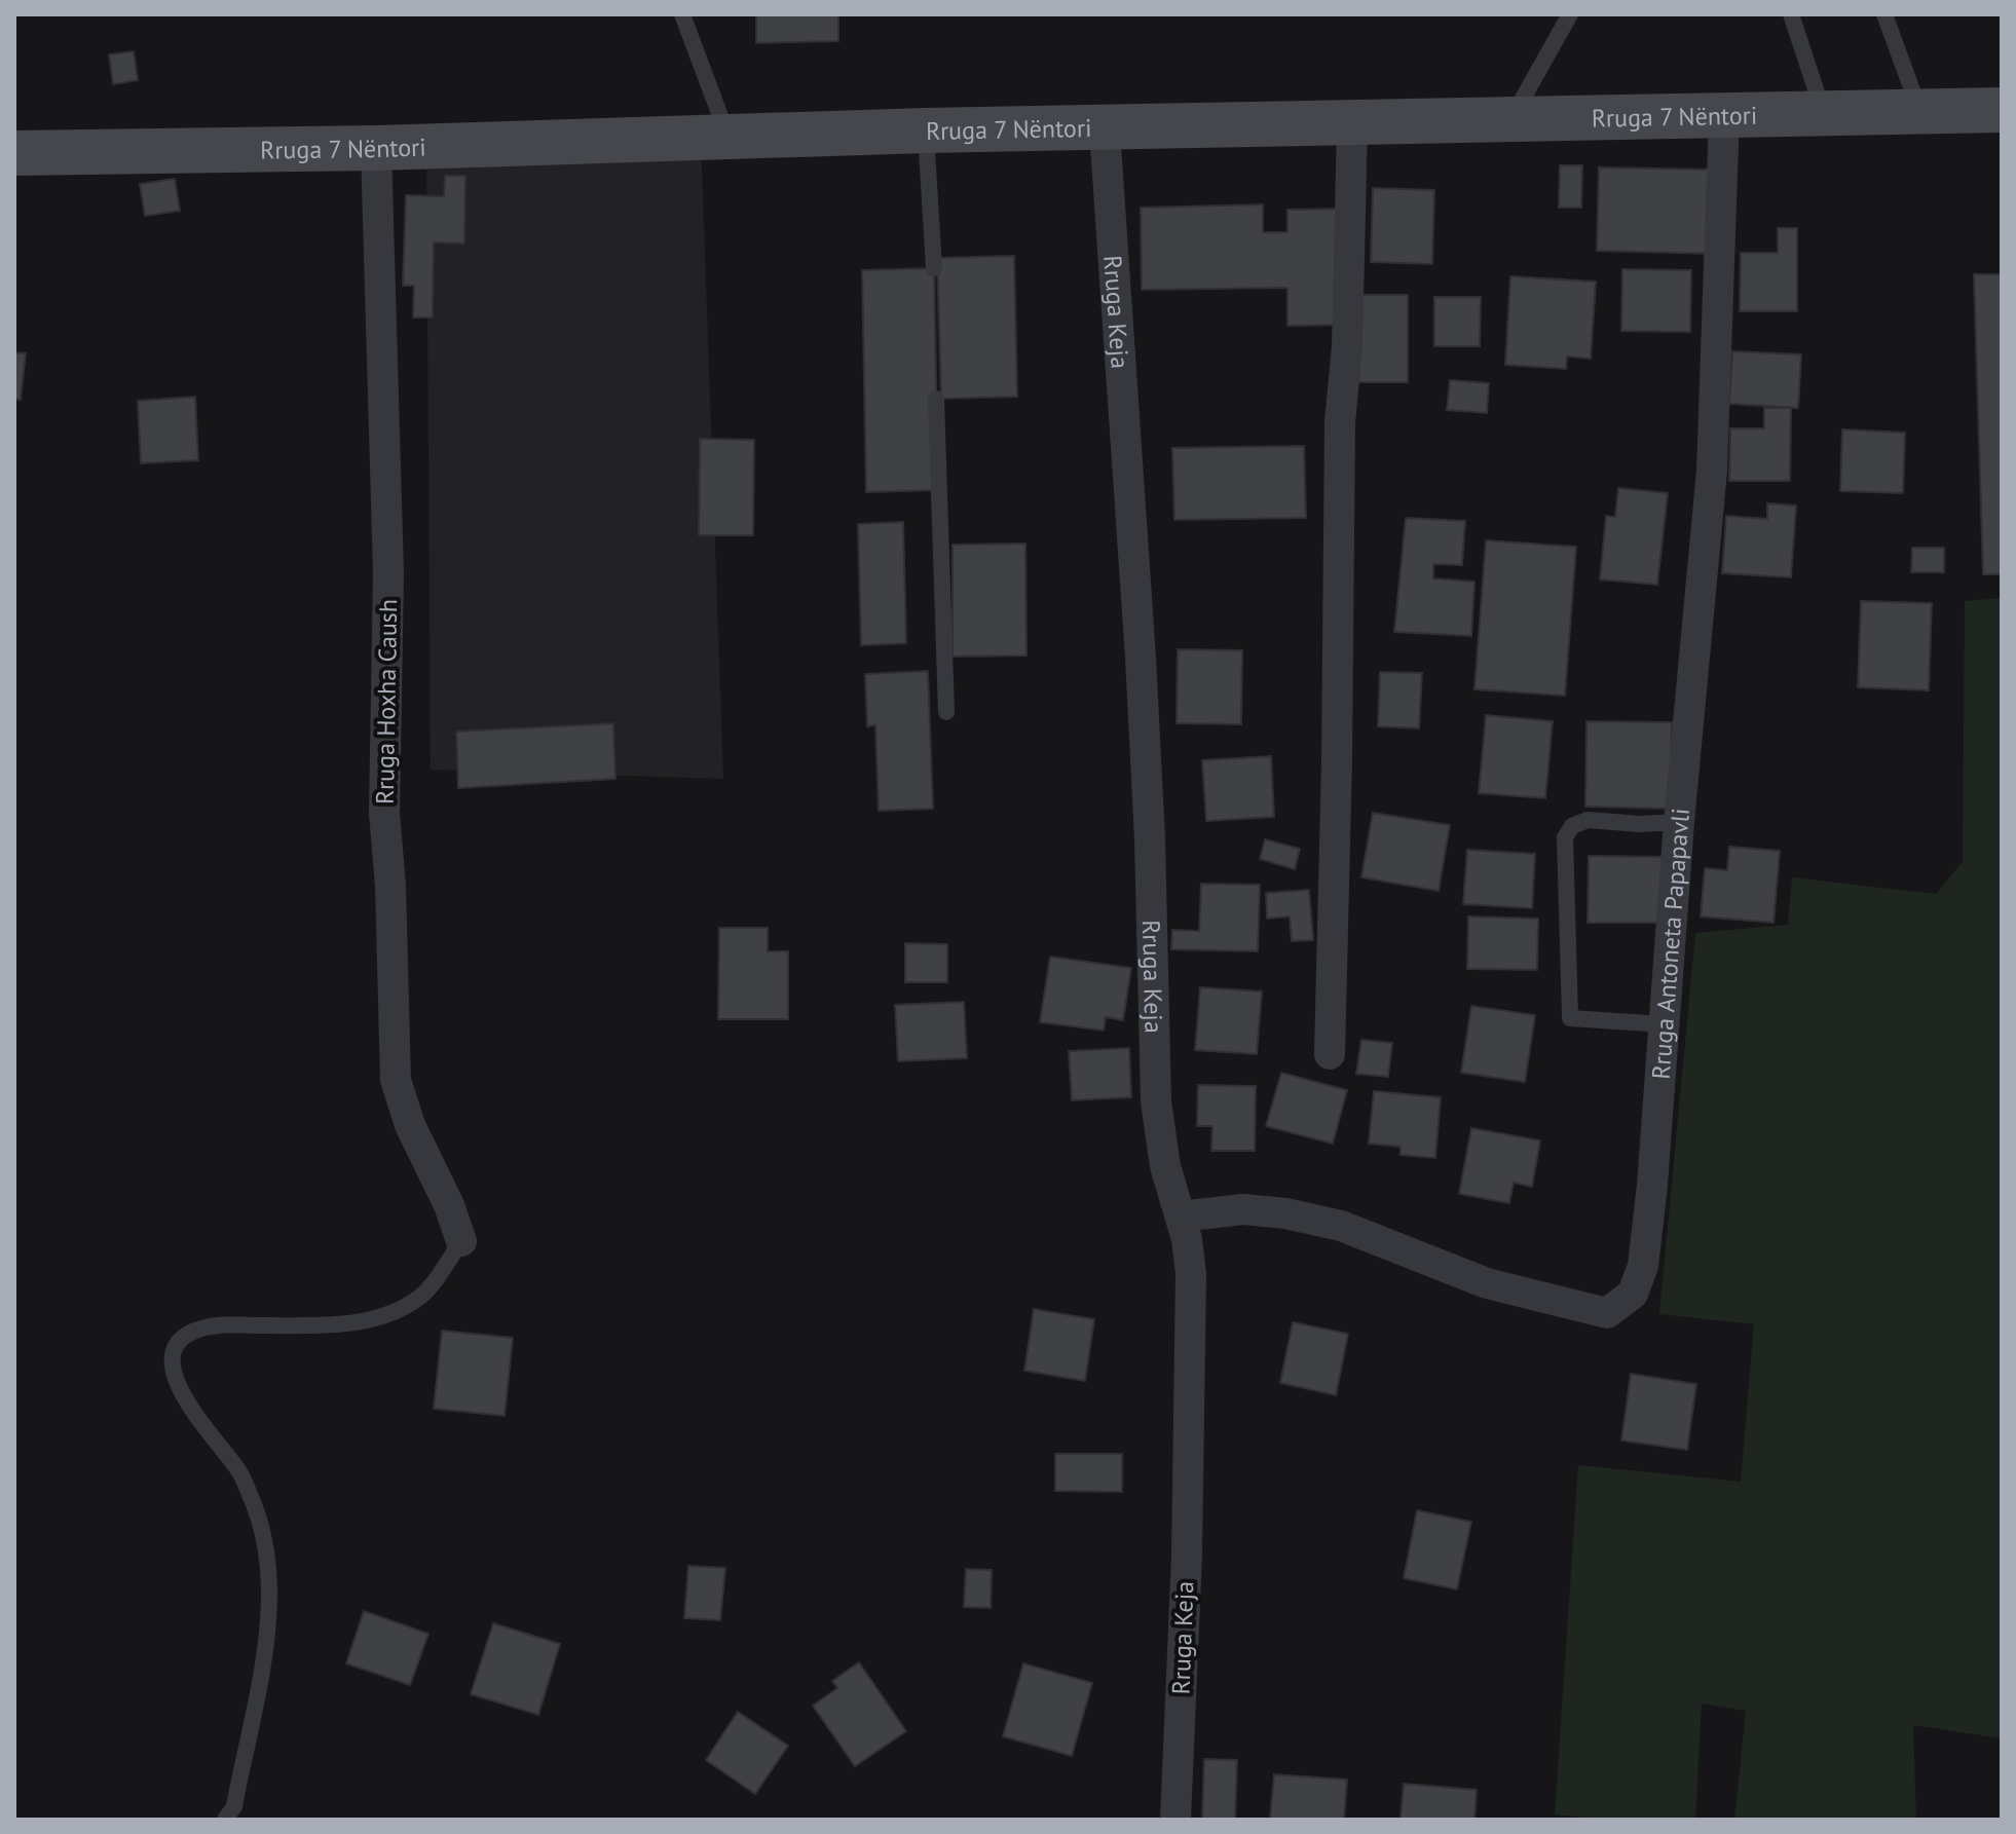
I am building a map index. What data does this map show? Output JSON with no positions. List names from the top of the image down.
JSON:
{
  "streets": {
    "main road": ["Rruga 7 Nëntori"],
    "street": ["Rruga Keja", "Rruga Hoxha Caush", "Rruga Antoneta Papapavli"]
  },
  "crossings": [
    ["Rruga 7 Nëntori", "Rruga Keja"],
    ["Rruga 7 Nëntori", "Rruga Hoxha Caush"],
    ["Rruga 7 Nëntori", "Rruga Antoneta Papapavli"],
    ["Rruga Keja", "Rruga Antoneta Papapavli"]
  ]
}
